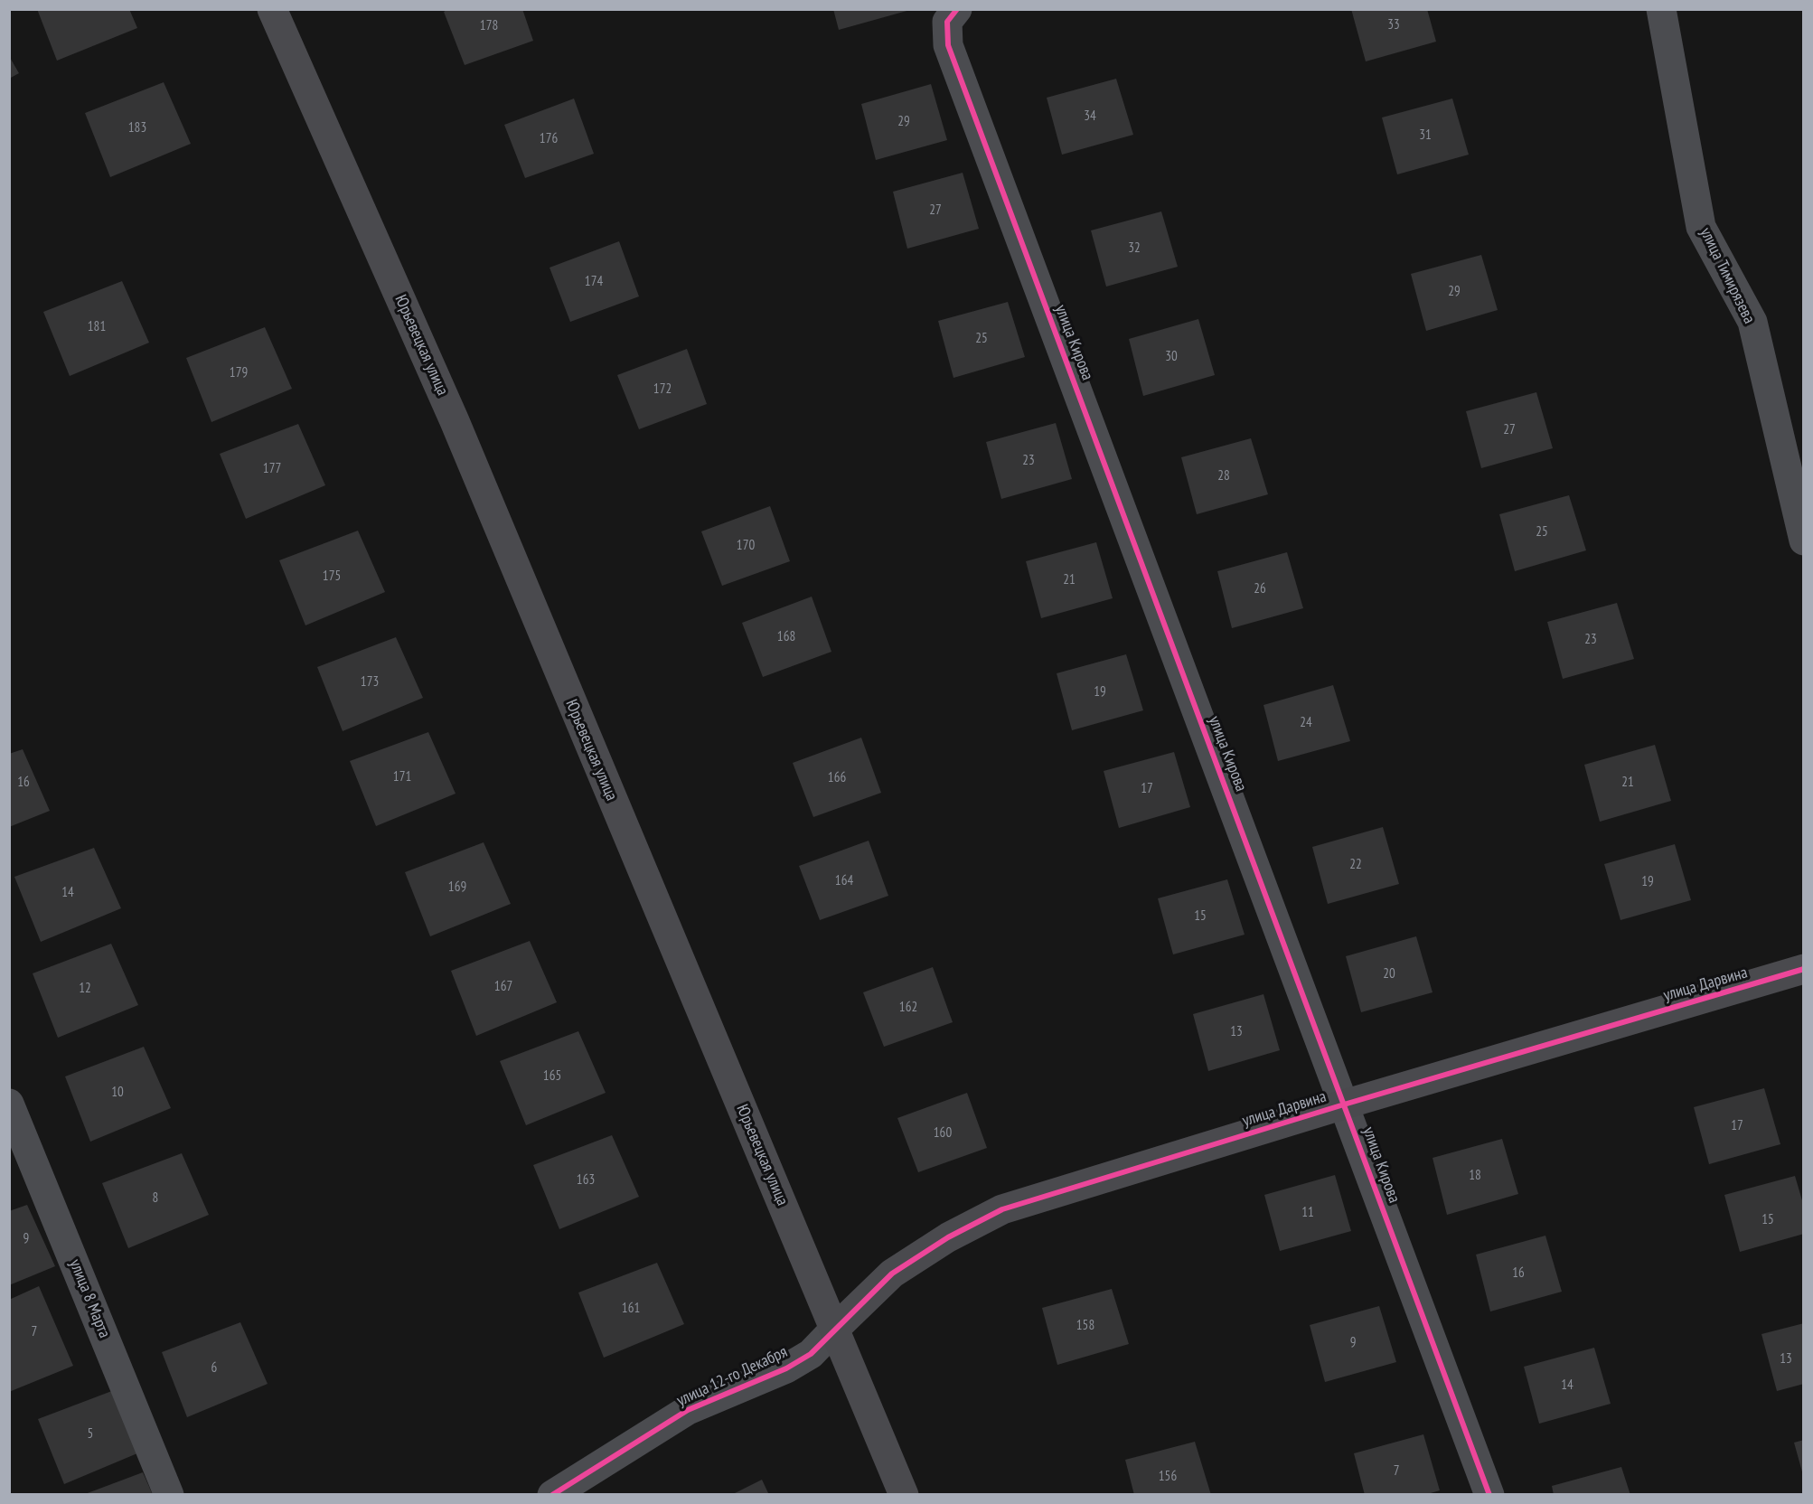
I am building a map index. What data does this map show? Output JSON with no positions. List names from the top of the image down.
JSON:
{
  "streets": {
    "main road": ["Юрьевецкая улица", "улица Дарвина"],
    "street": [
      "улица Тимирязева",
      "улица Кирова",
      "улица 8 Марта",
      "улица 12-го Декабря"
    ]
  },
  "crossings": [
    ["улица Кирова", "улица Дарвина"],
    ["Юрьевецкая улица", "улица Дарвина"],
    ["Юрьевецкая улица", "улица 12-го Декабря"],
    ["улица Дарвина", "улица 12-го Декабря"]
  ],
  "house_numbers": [
    "33",
    "178",
    "34",
    "29",
    "183",
    "31",
    "176",
    "27",
    "32",
    "174",
    "29",
    "181",
    "25",
    "30",
    "179",
    "172",
    "27",
    "23",
    "177",
    "28",
    "25",
    "170",
    "175",
    "21",
    "26",
    "168",
    "23",
    "173",
    "19",
    "24",
    "171",
    "166",
    "16",
    "21",
    "17",
    "22",
    "164",
    "19",
    "169",
    "14",
    "15",
    "20",
    "167",
    "12",
    "162",
    "13",
    "165",
    "10",
    "17",
    "160",
    "18",
    "163",
    "8",
    "11",
    "15",
    "9",
    "16",
    "161",
    "158",
    "7",
    "9",
    "13",
    "6",
    "14",
    "5",
    "7",
    "156"
  ]
}
